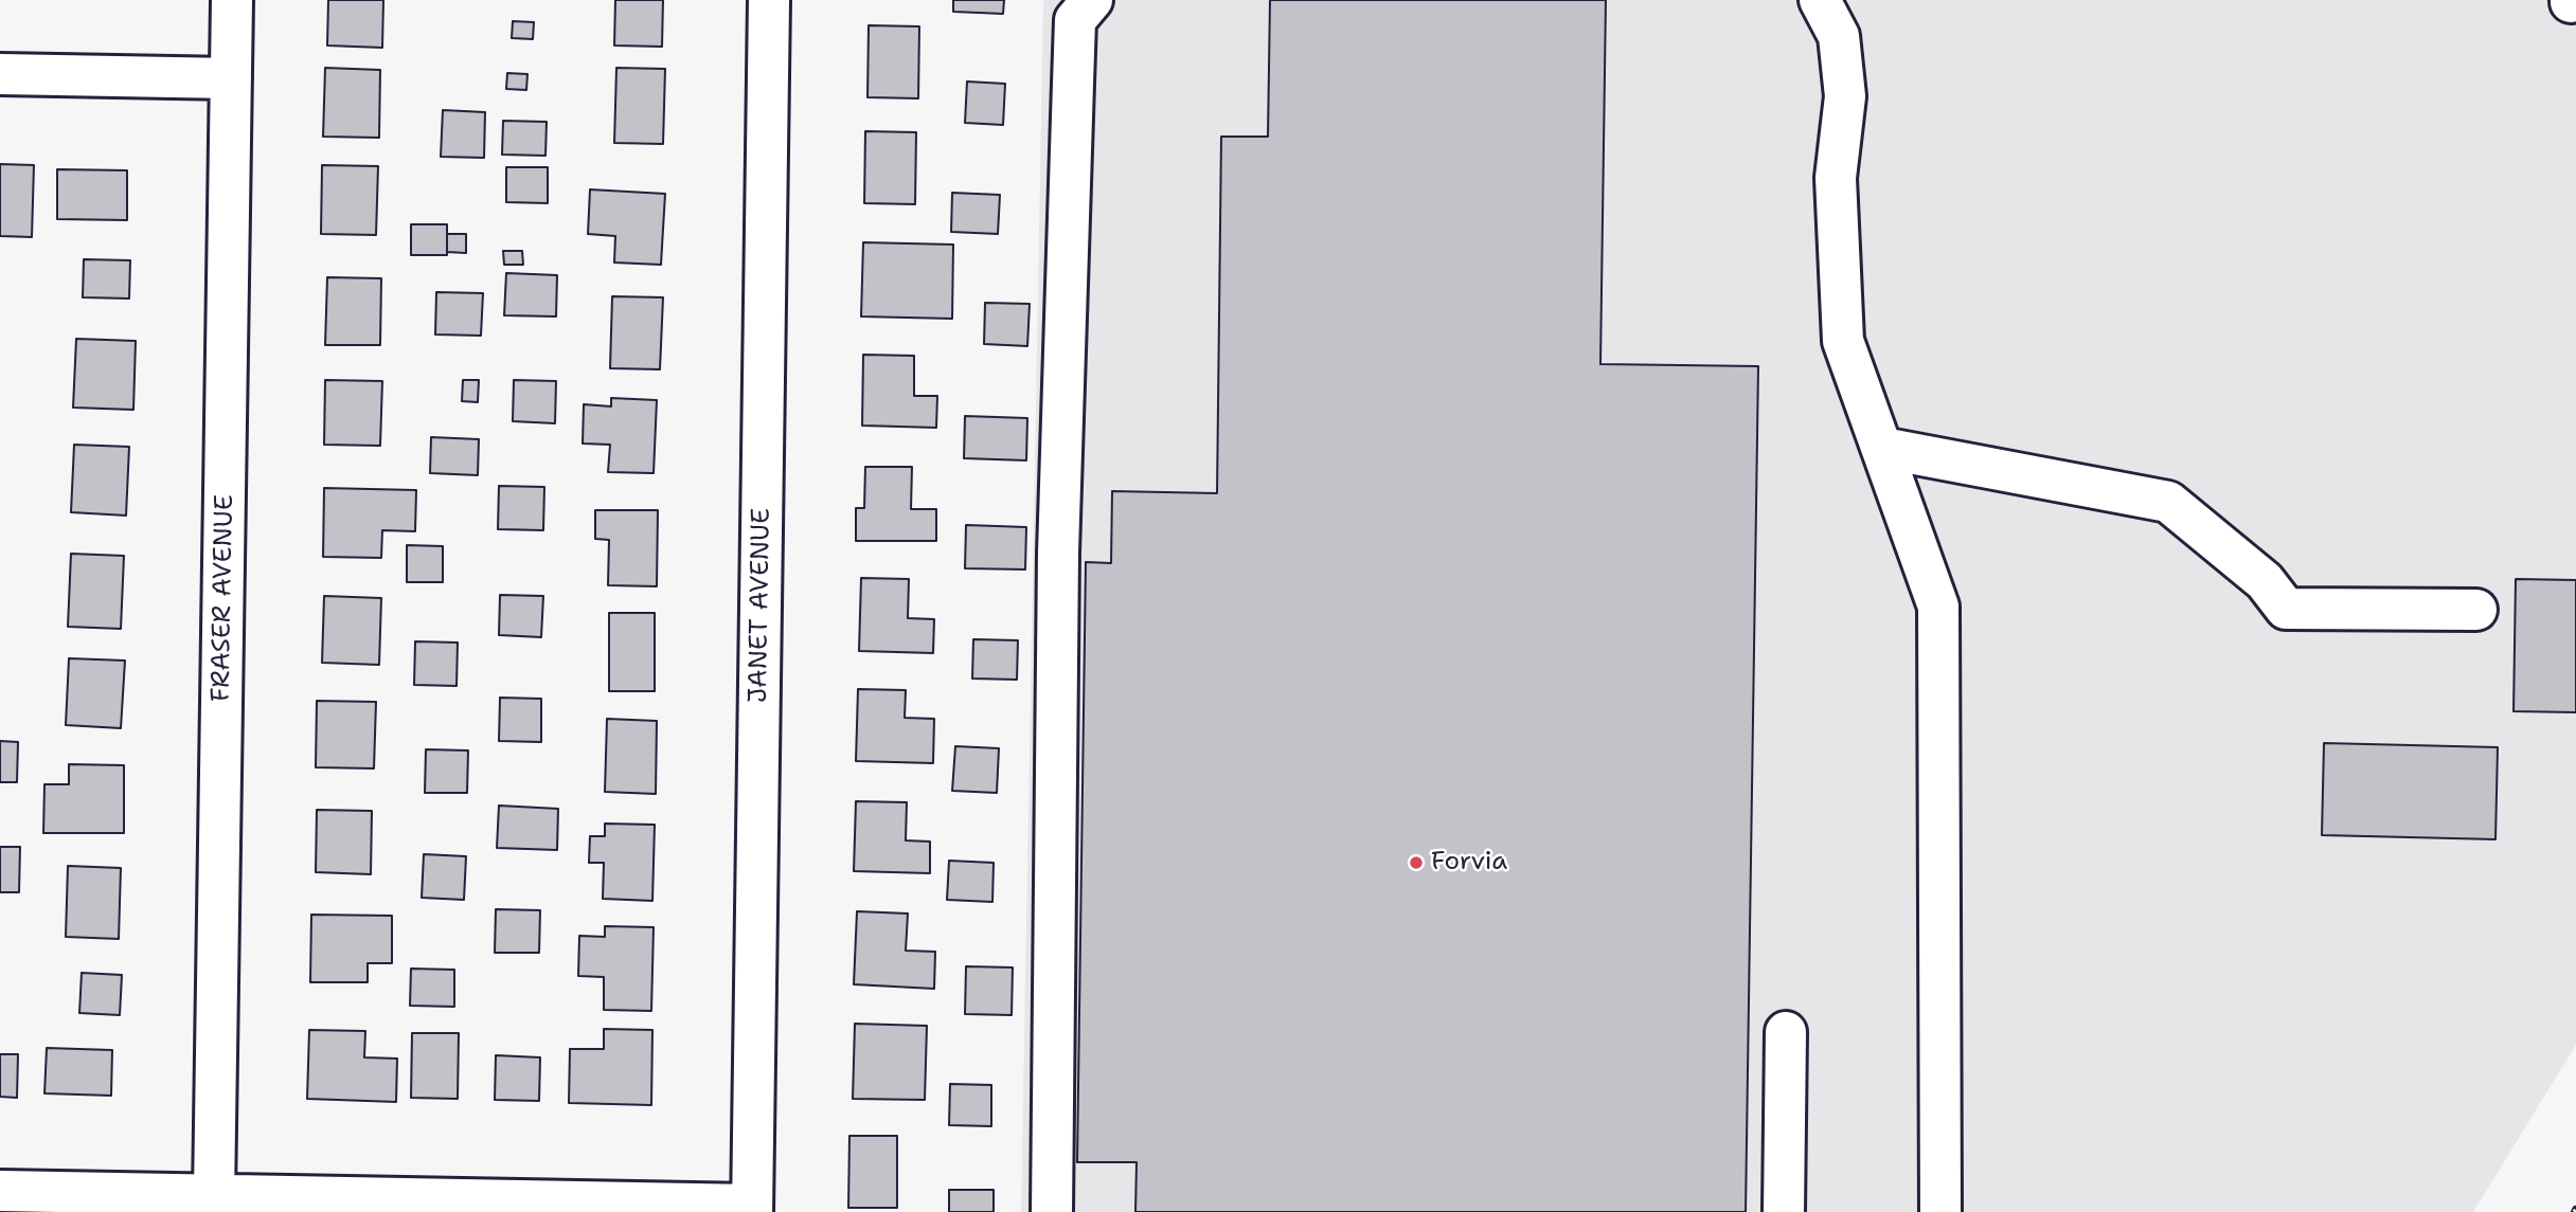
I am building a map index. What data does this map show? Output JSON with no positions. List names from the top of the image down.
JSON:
{
  "streets": {
    "street": ["FRASER AVENUE", "JANET AVENUE"]
  },
  "places": ["Forvia"]
}
